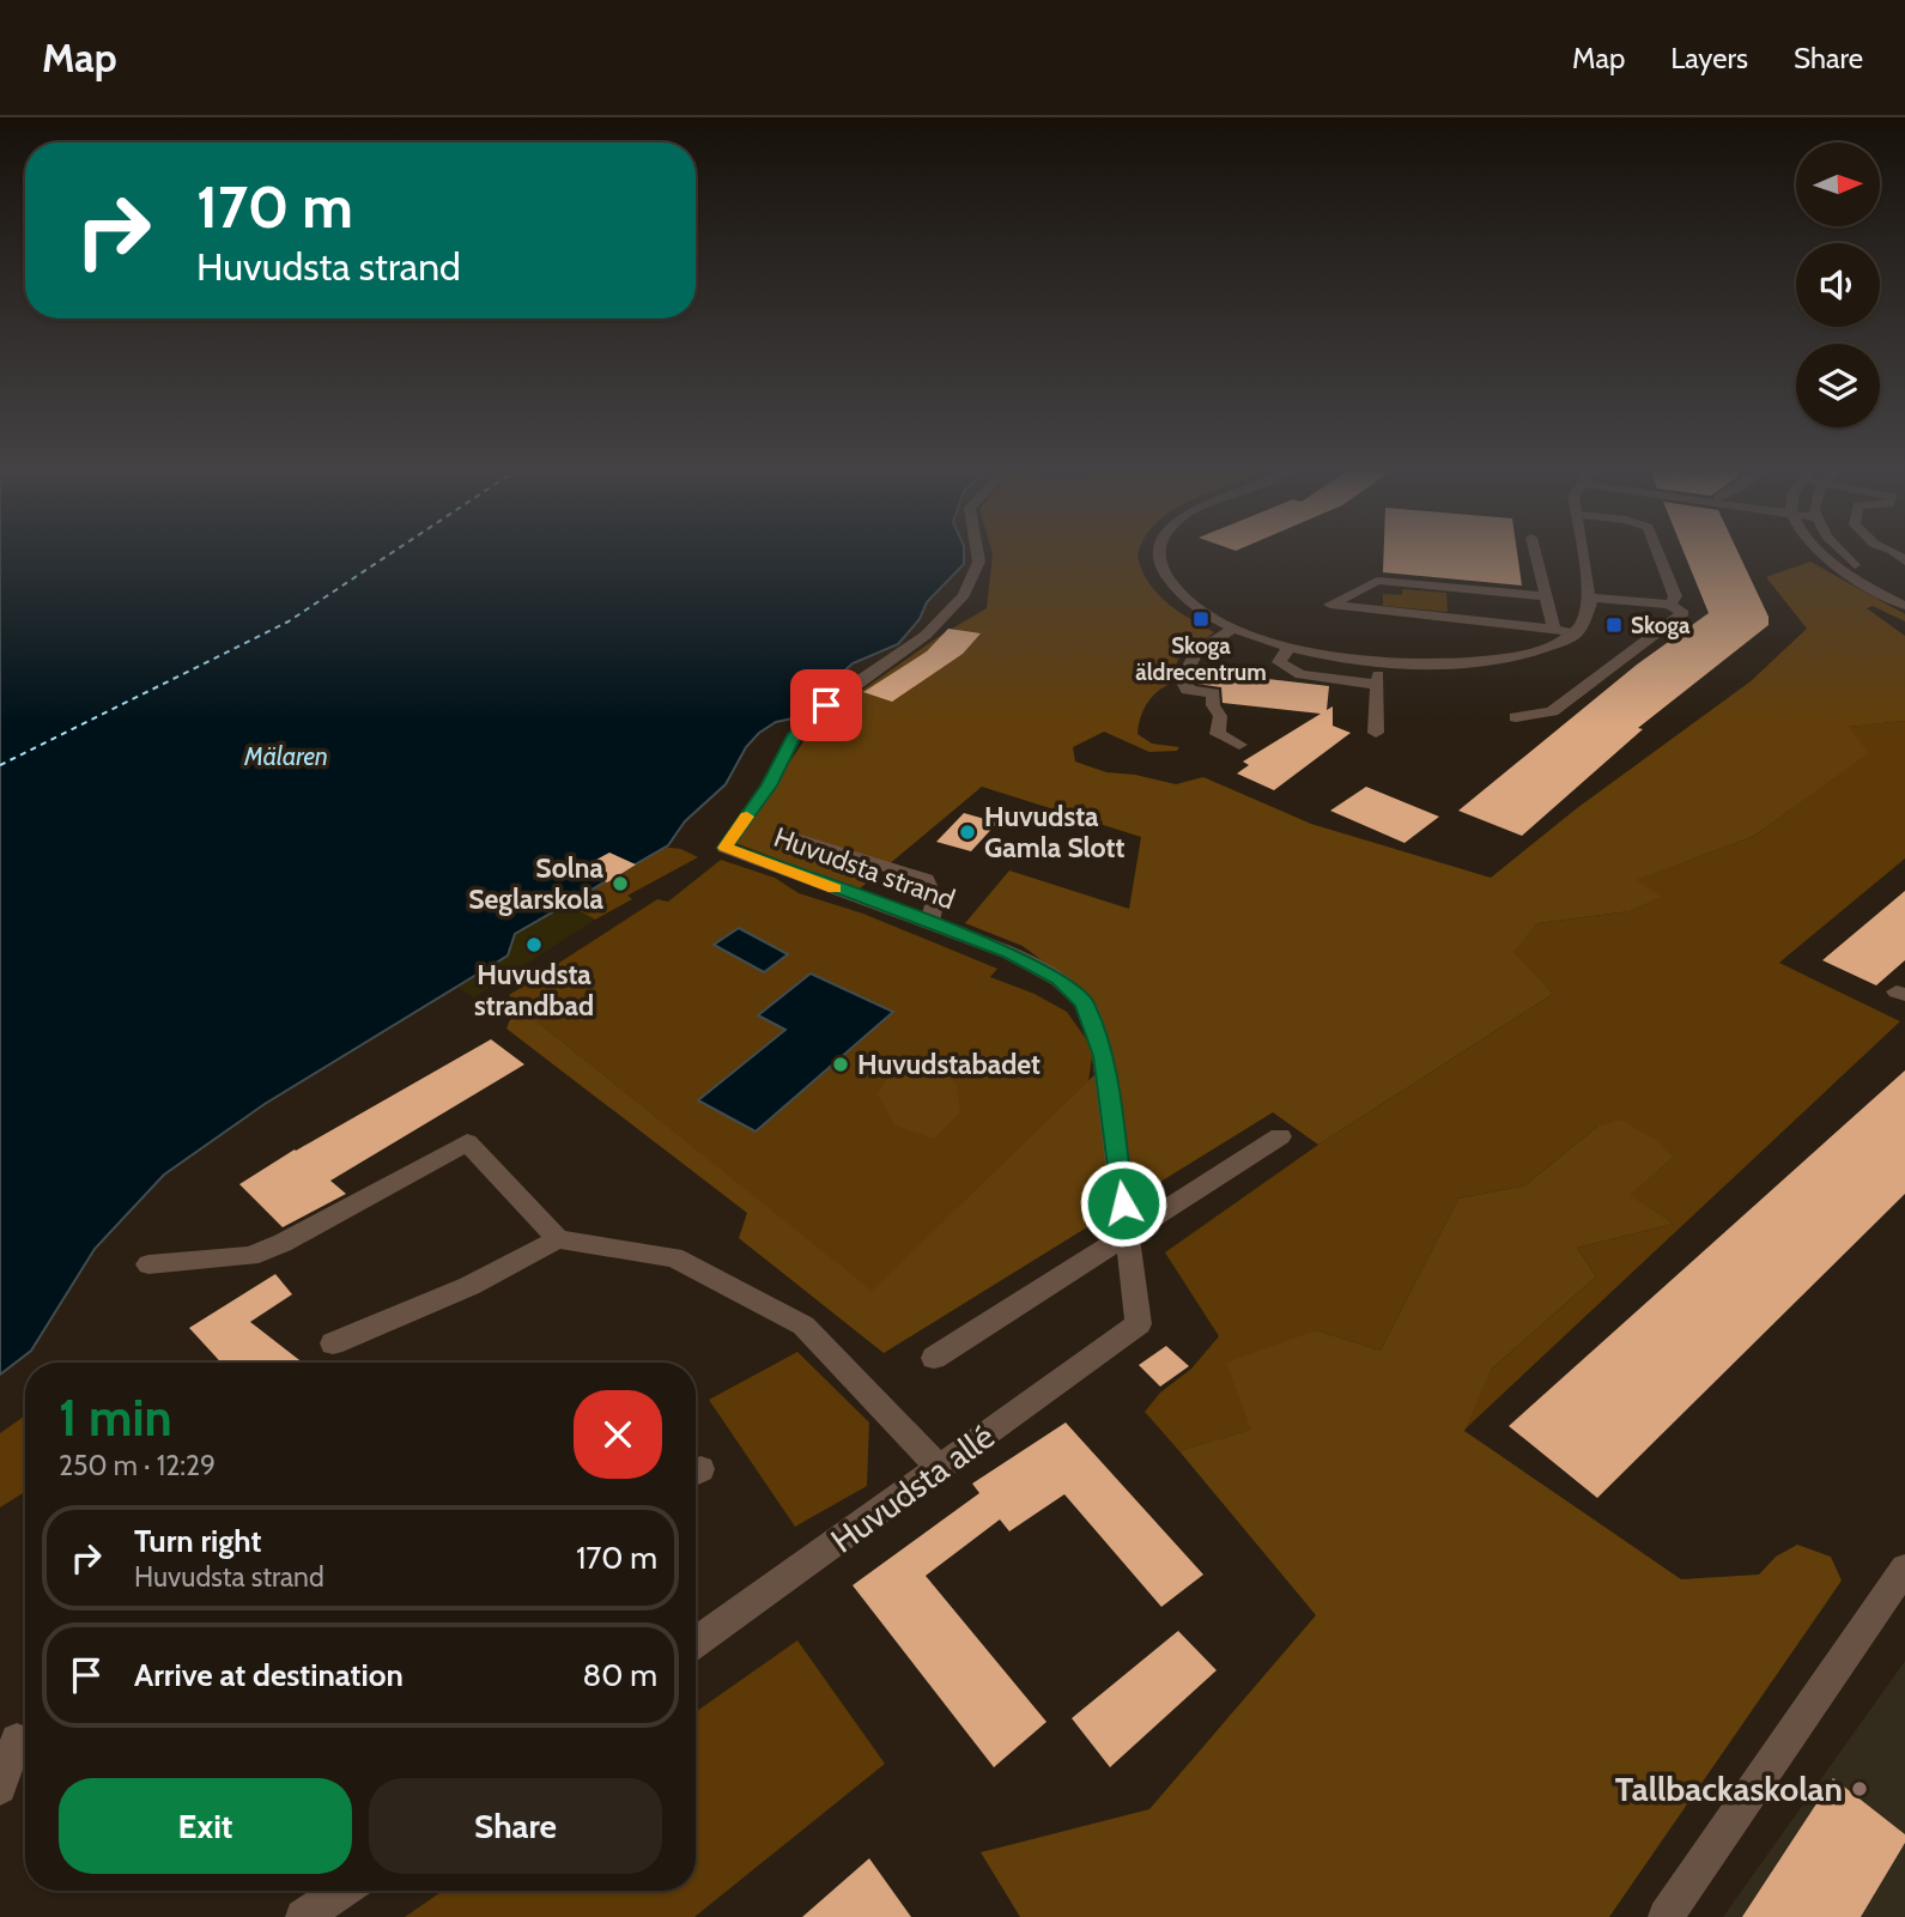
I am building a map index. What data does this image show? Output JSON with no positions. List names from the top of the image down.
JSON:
{
  "streets": {
    "street": ["Huvudsta strand", "Huvudsta allé"]
  },
  "crossings": [
    ["Huvudsta strand", "Huvudsta allé"]
  ],
  "water": ["Mälaren"],
  "places": {
    "transit": ["Skoga äldrecentrum", "Skoga"],
    "other": [
      "Huvudsta Gamla Slott",
      "Solna Seglarskola",
      "Huvudsta strandbad",
      "Huvudstabadet",
      "Tallbackaskolan"
    ]
  },
  "north": "right",
  "page": {
    "header": "Map",
    "nav": ["Map", "Layers", "Share"],
    "turn": ["170 m", "Huvudsta strand"],
    "heading": ["1 min", "250 m · 12:29"],
    "list": [
      {
        "name": "Turn right",
        "note": "Huvudsta strand",
        "value": "170 m"
      },
      {
        "name": "Arrive at destination",
        "value": "80 m"
      }
    ],
    "buttons": ["Exit", "Share"]
  }
}
